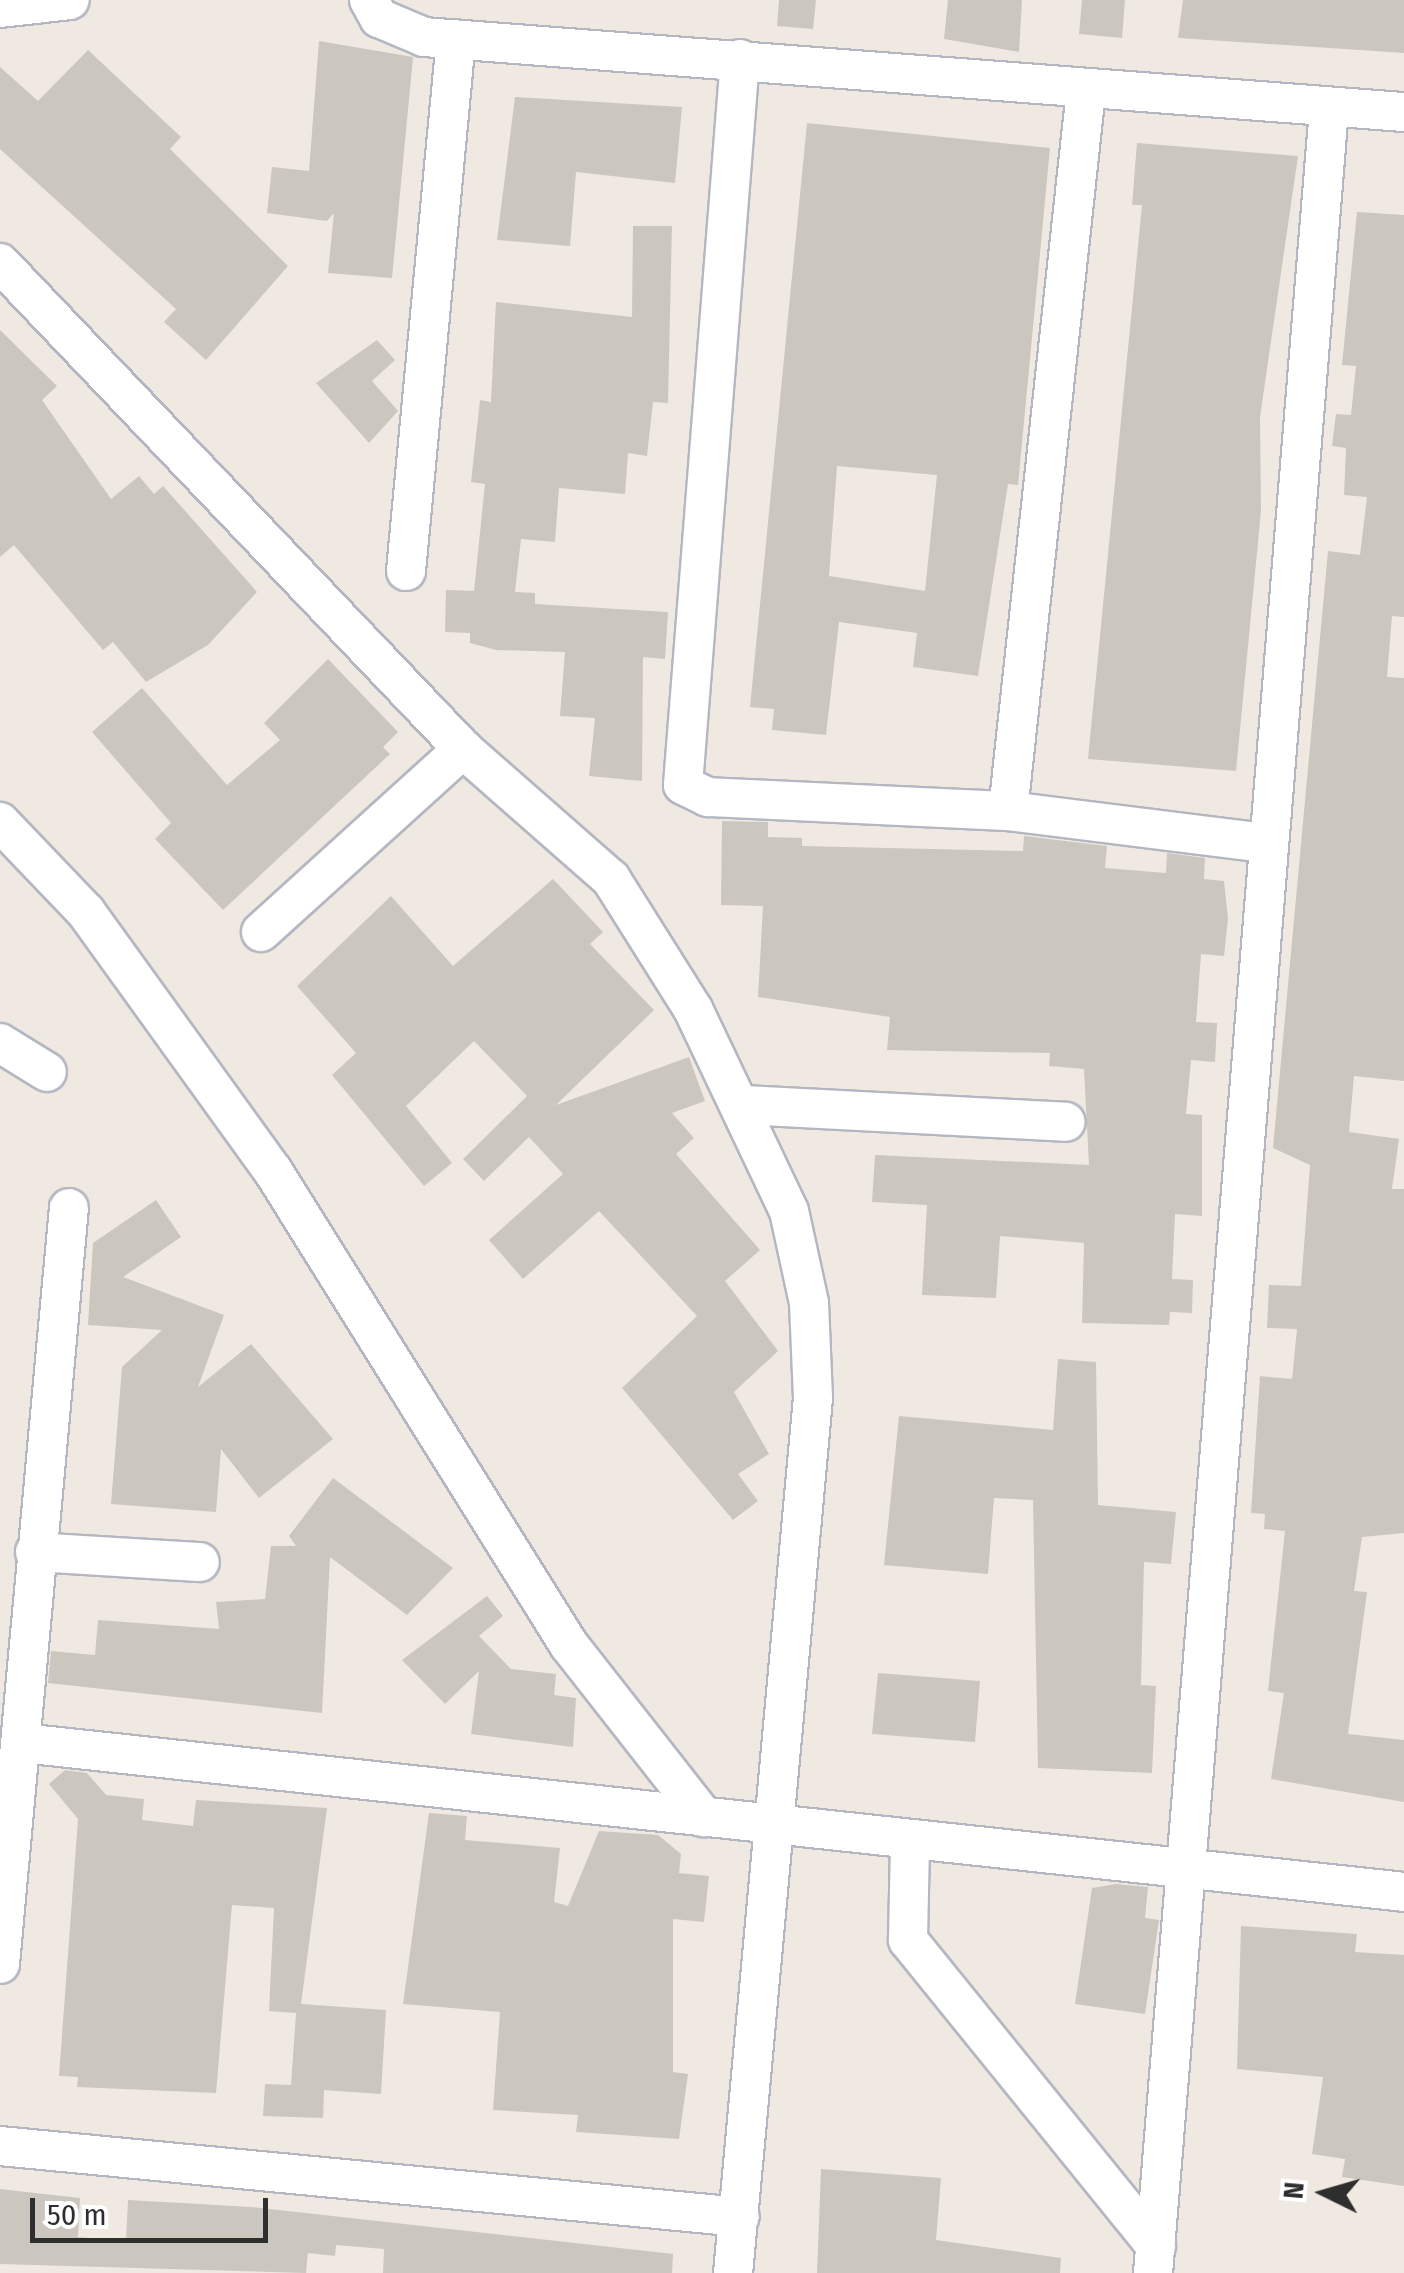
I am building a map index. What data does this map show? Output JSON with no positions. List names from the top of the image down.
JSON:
{
  "scale_bar": "50 m",
  "north": "left"
}
